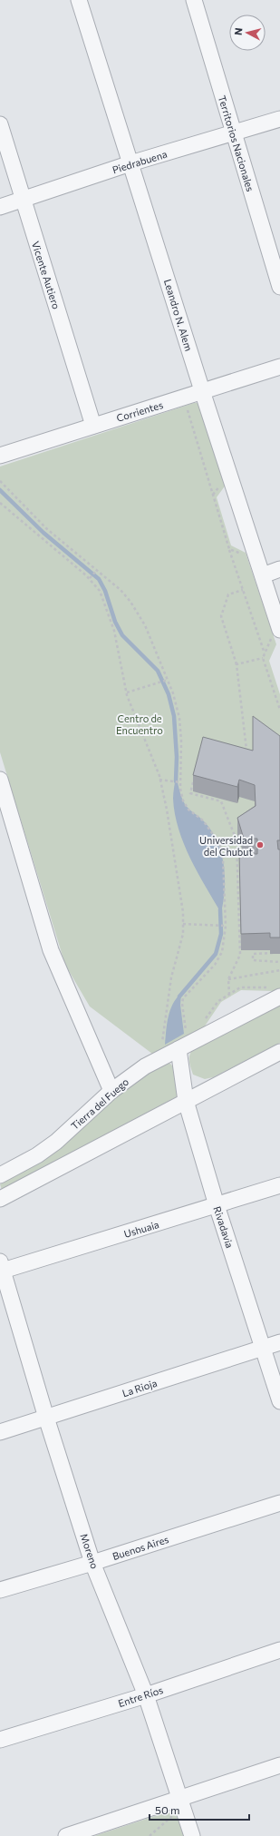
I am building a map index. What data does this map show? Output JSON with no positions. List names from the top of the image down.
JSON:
{
  "streets": {
    "street": [
      "Territorios Nacionales",
      "Piedrabuena",
      "Vicente Autiero",
      "Leandro N. Alem",
      "Corrientes",
      "Tierra del Fuego",
      "Rivadavia",
      "Ushuaia",
      "La Rioja",
      "Buenos Aires",
      "Moreno",
      "Entre Ríos"
    ]
  },
  "crossings": [
    ["Territorios Nacionales", "Piedrabuena"],
    ["Piedrabuena", "Vicente Autiero"],
    ["Piedrabuena", "Leandro N. Alem"],
    ["Vicente Autiero", "Corrientes"],
    ["Leandro N. Alem", "Corrientes"],
    ["Tierra del Fuego", "Rivadavia"],
    ["Rivadavia", "Ushuaia"],
    ["Rivadavia", "La Rioja"],
    ["Ushuaia", "Moreno"],
    ["La Rioja", "Moreno"],
    ["Buenos Aires", "Moreno"],
    ["Moreno", "Entre Ríos"]
  ],
  "parks": ["Centro de Encuentro"],
  "places": ["Universidad del Chubut"],
  "scale_bar": "50 m",
  "north": "left"
}
